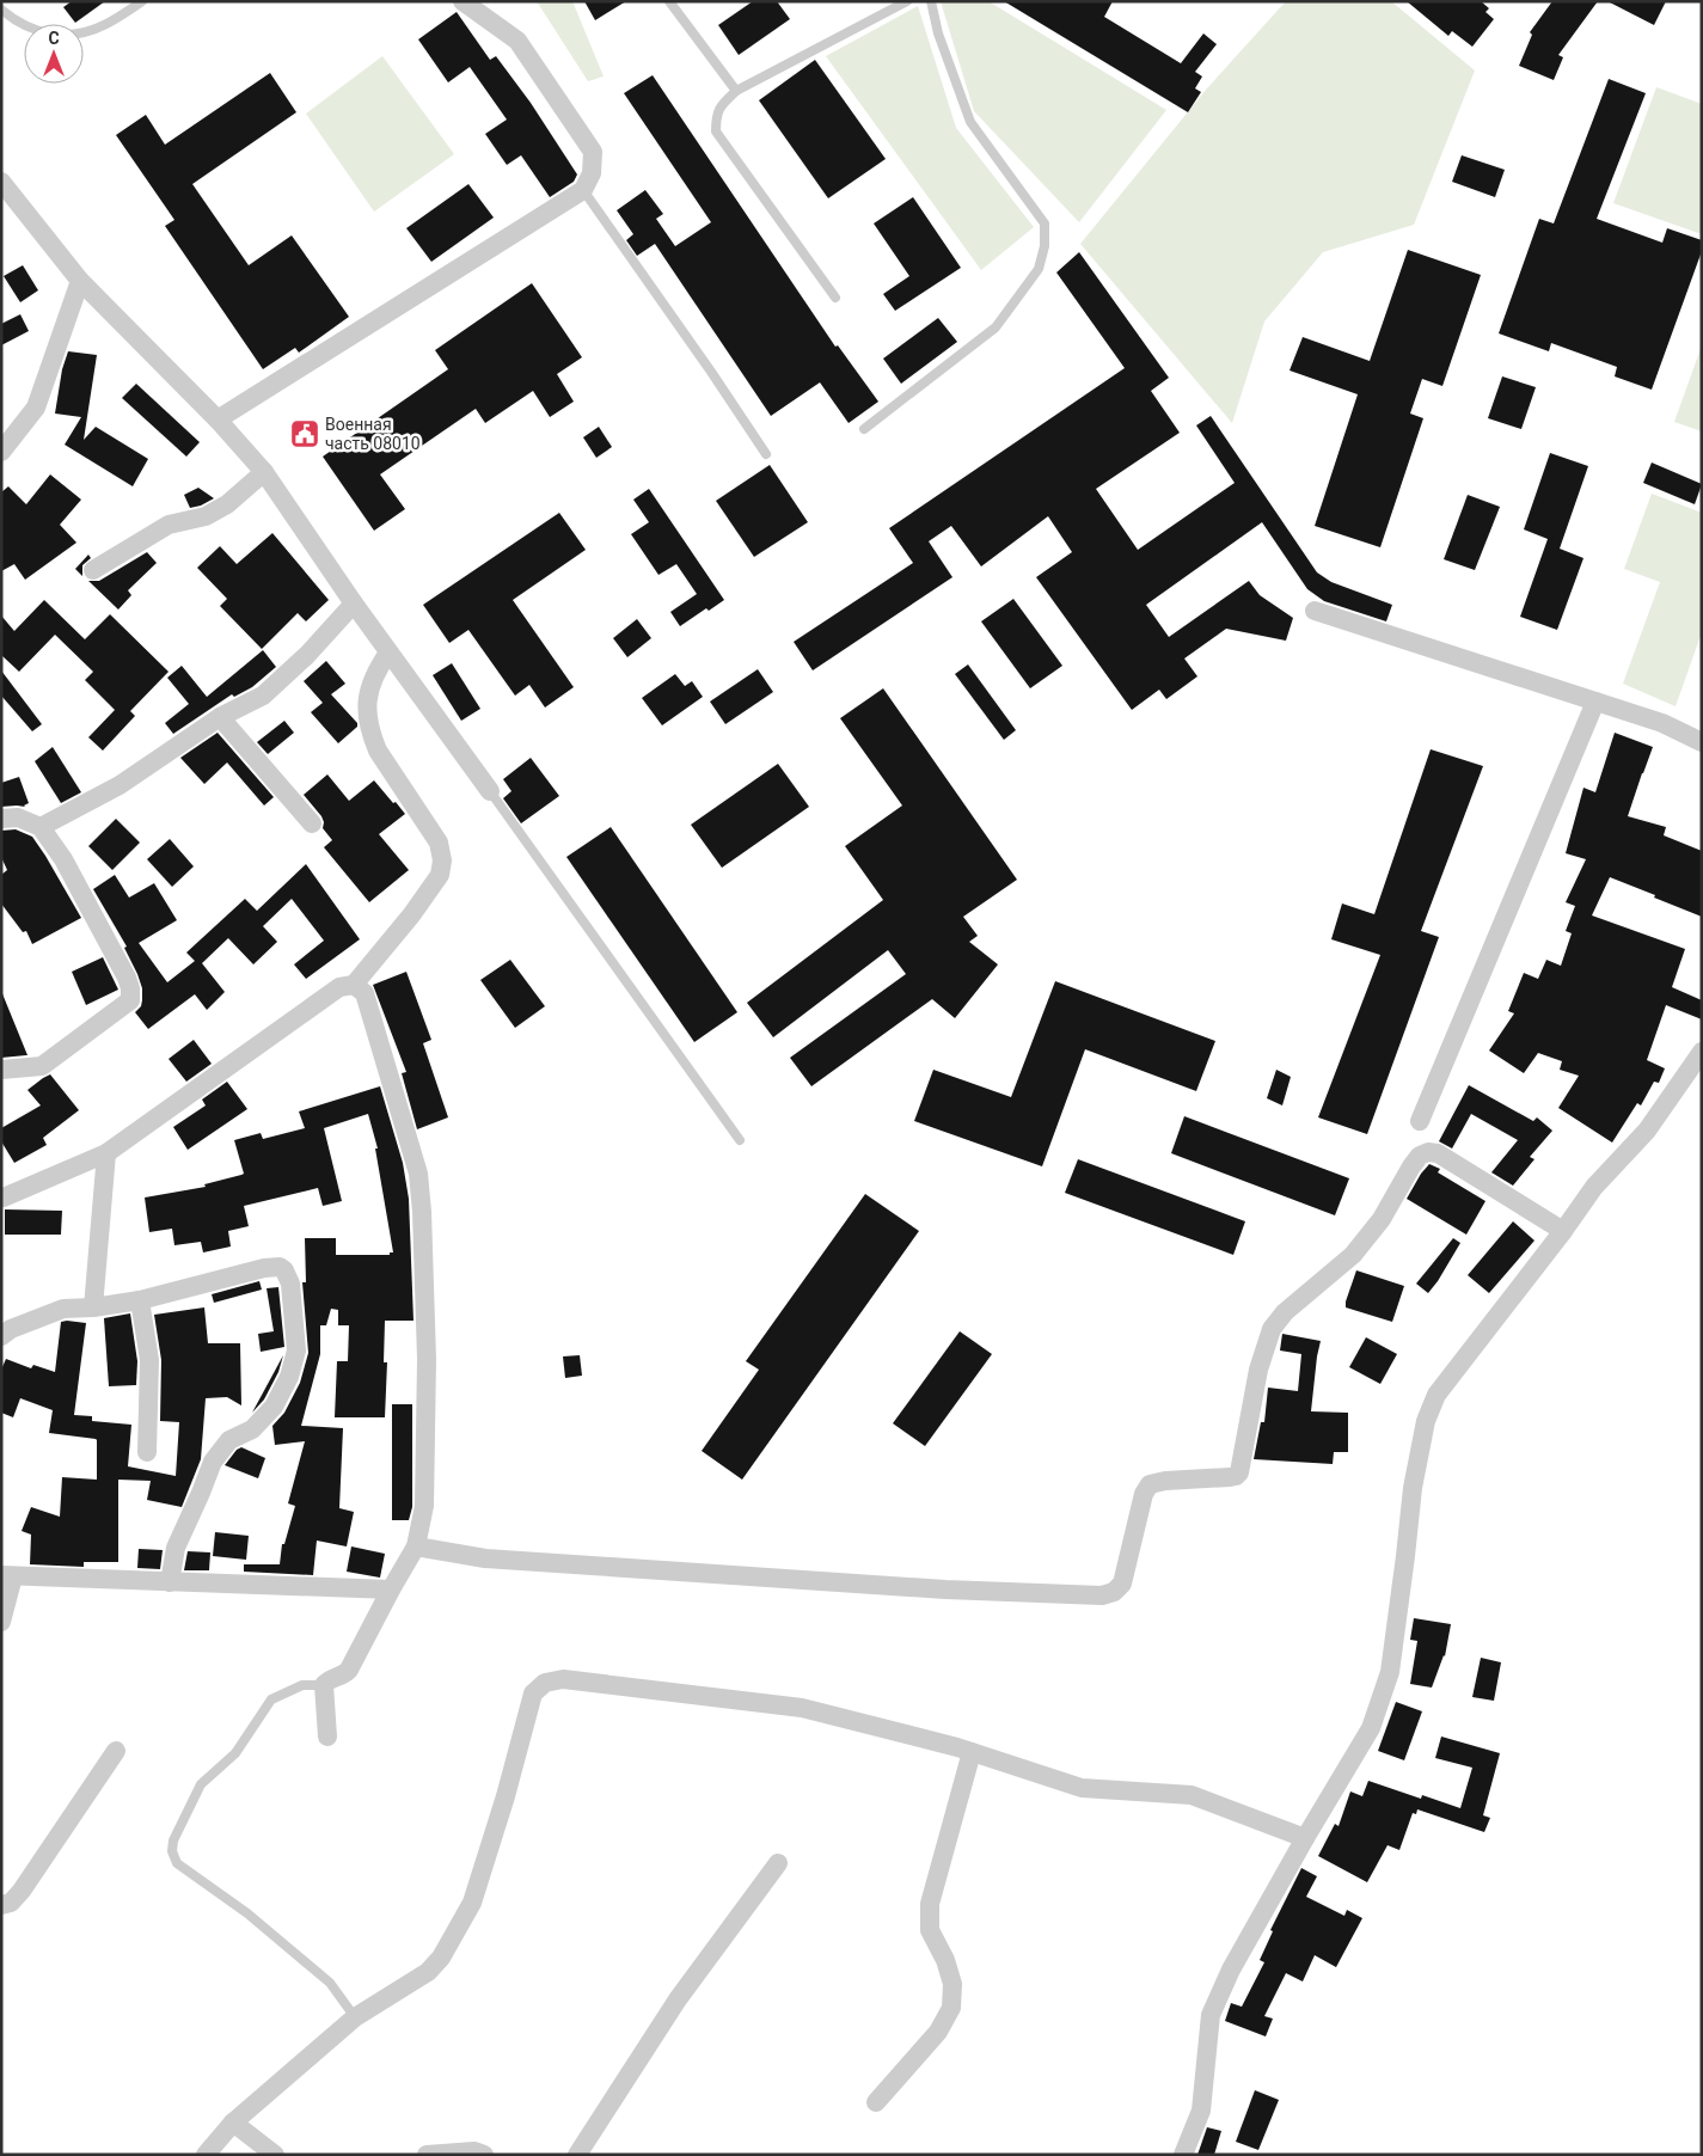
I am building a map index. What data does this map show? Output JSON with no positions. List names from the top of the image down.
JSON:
{
  "places": {
    "public building": ["Военная часть 08010"]
  },
  "north": "top"
}
